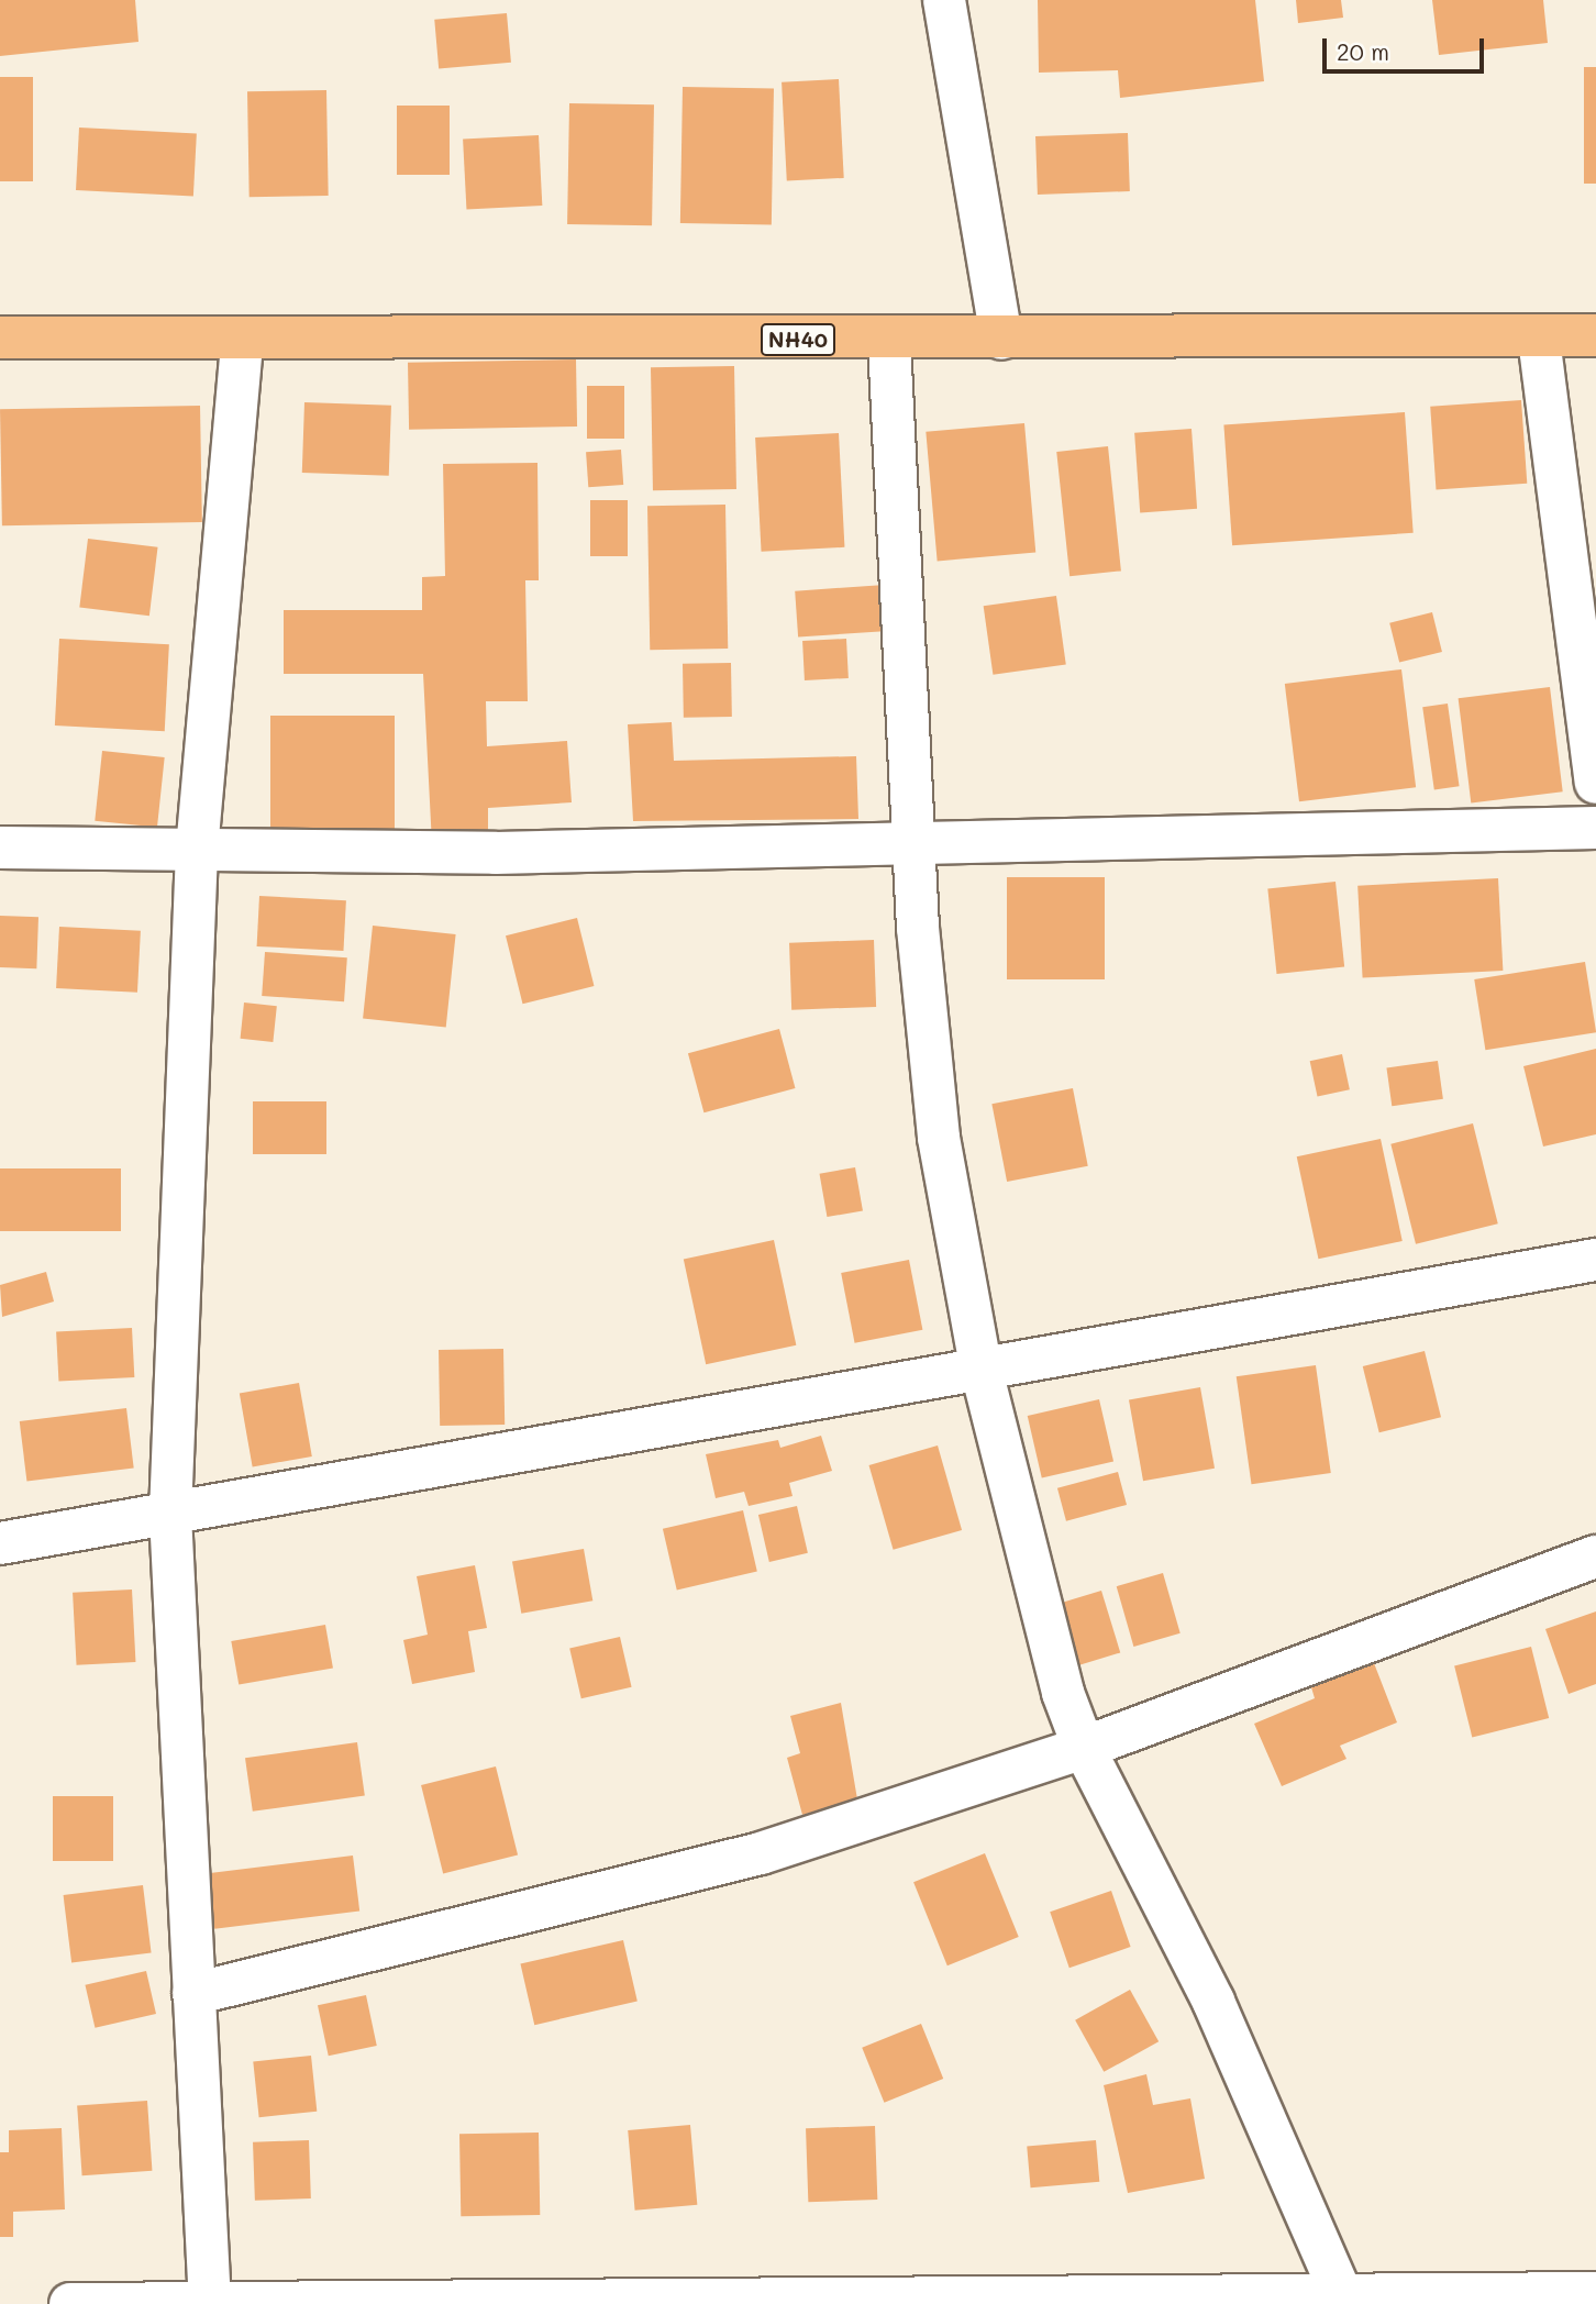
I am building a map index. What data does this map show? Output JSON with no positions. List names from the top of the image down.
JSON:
{
  "streets": {
    "highway": ["NH40"]
  },
  "scale_bar": "20 m"
}
